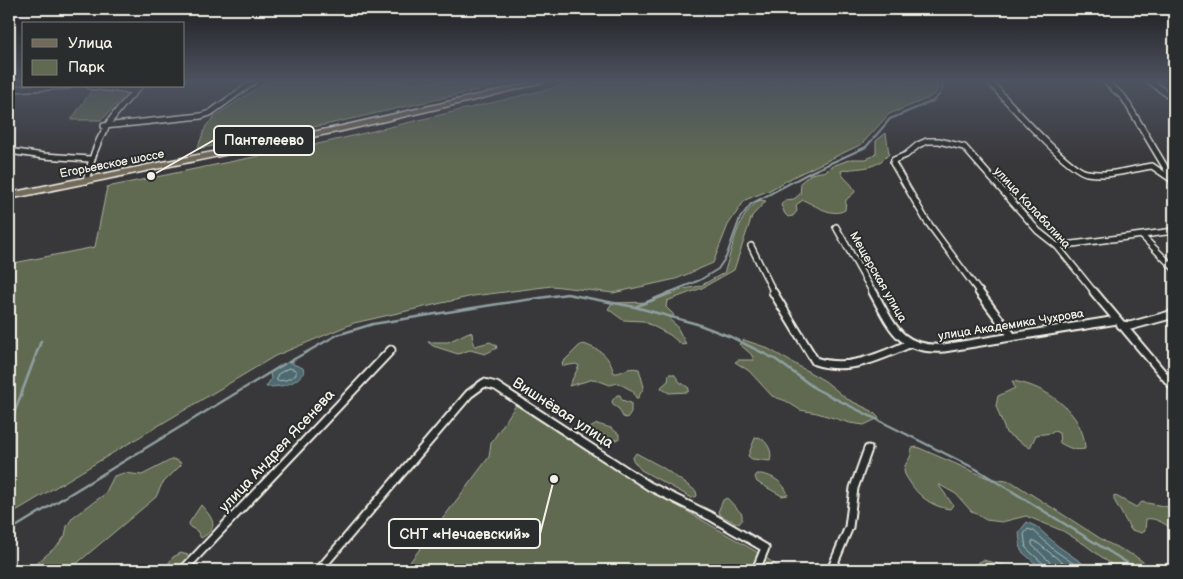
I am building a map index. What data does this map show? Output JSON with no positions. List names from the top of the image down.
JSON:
{
  "streets": {
    "main road": ["Егорьевское шоссе"],
    "street": [
      "улица Калабалина",
      "Мещерская улица",
      "улица Академика Чухрова",
      "Вишнёвая улица",
      "улица Андрея Ясенева"
    ]
  },
  "crossings": [
    ["улица Калабалина", "улица Академика Чухрова"],
    ["Мещерская улица", "улица Академика Чухрова"]
  ],
  "places": ["Пантелеево", "СНТ «Нечаевский»"],
  "legend": ["Улица", "Парк"]
}
